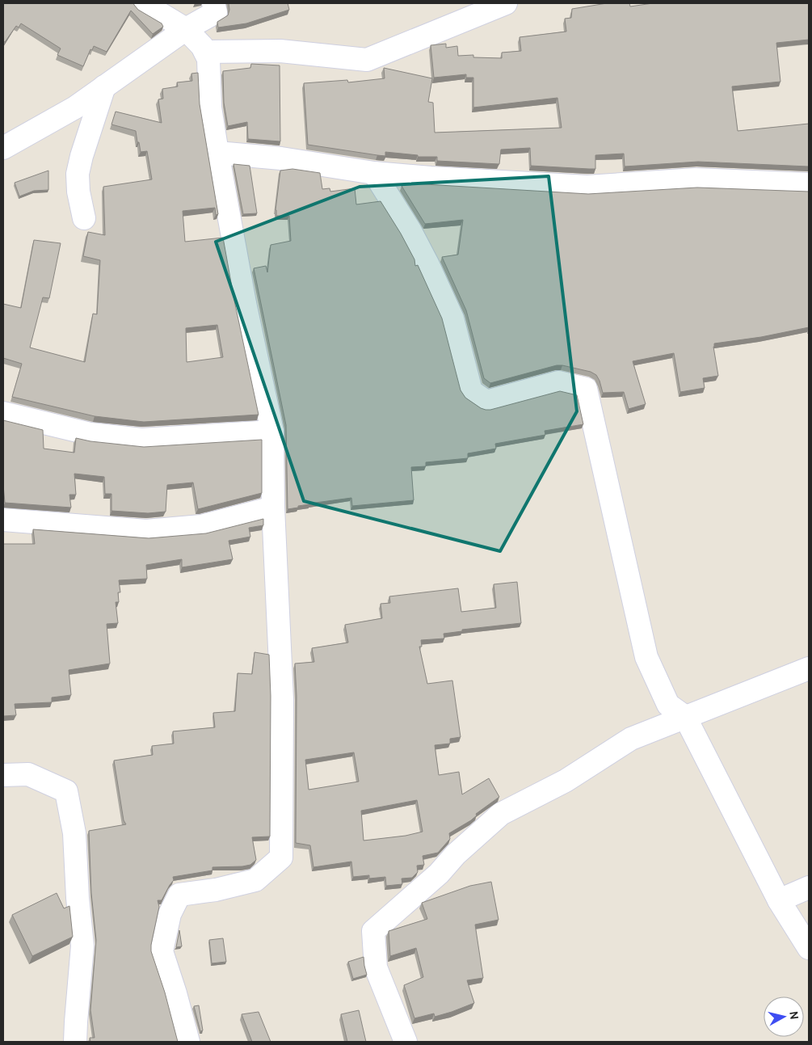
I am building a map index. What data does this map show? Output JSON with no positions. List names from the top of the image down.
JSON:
{
  "north": "right"
}
